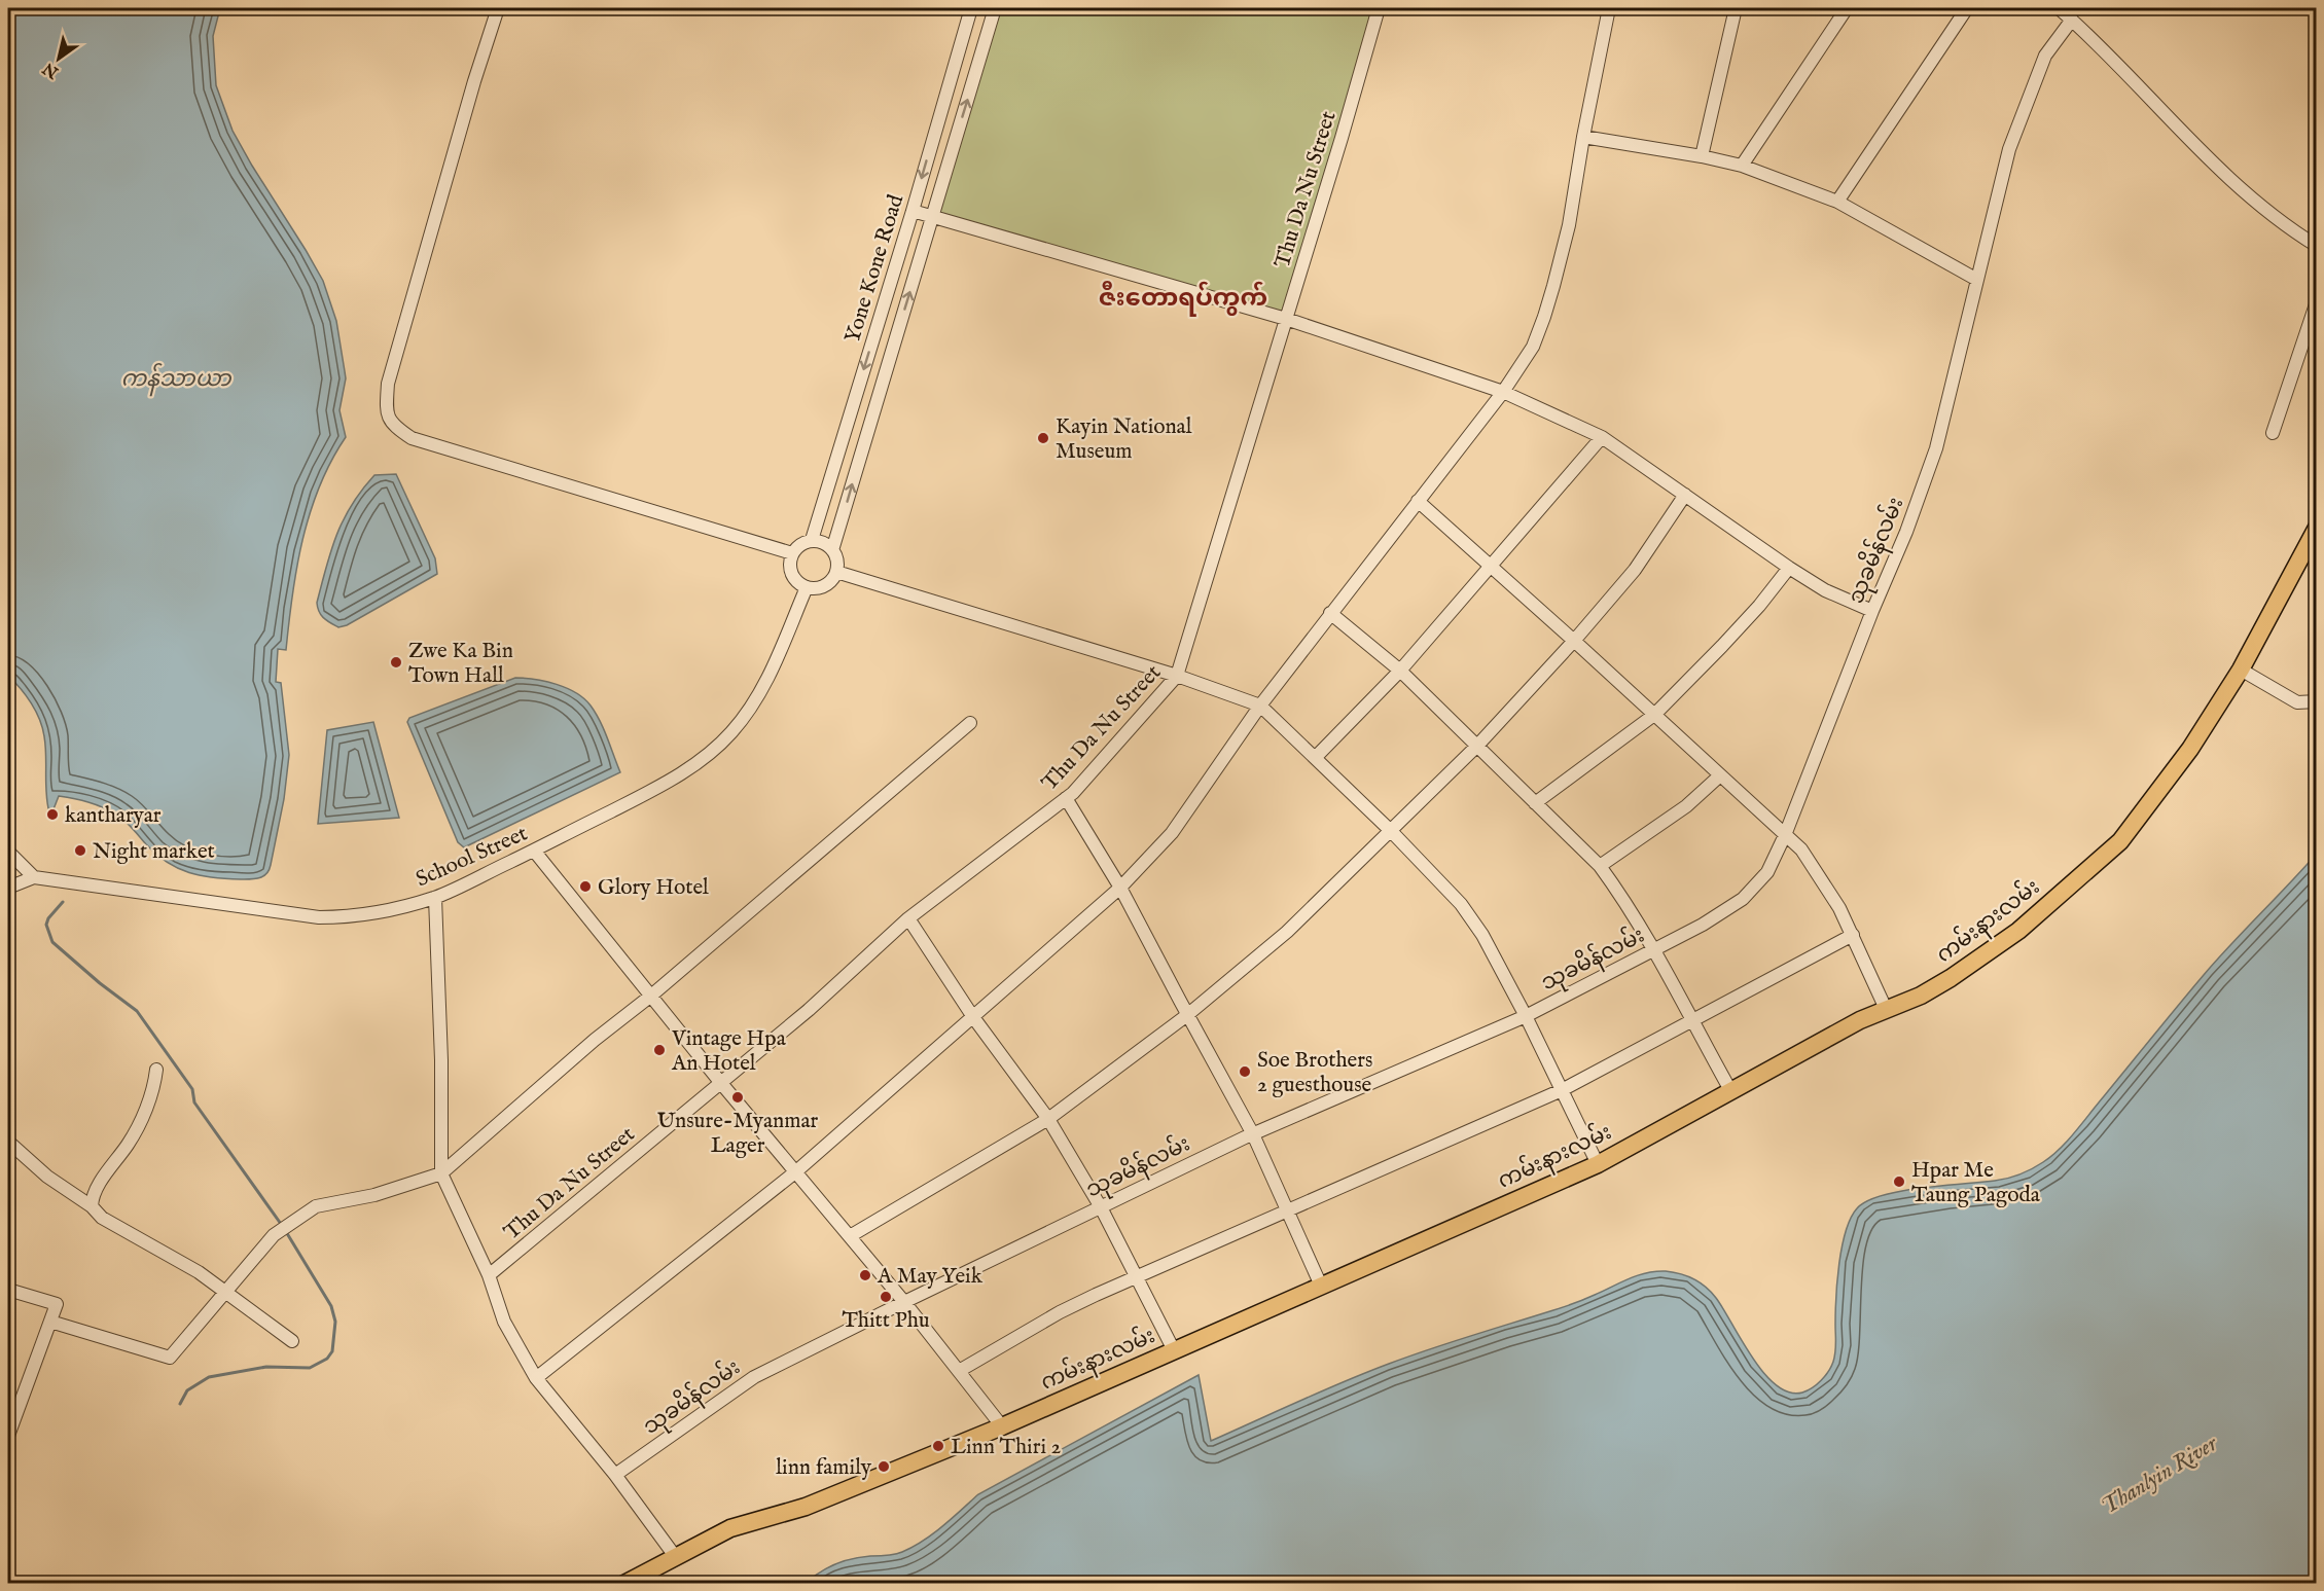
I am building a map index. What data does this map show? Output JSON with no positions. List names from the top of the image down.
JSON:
{
  "streets": {
    "main road": ["ကမ်းနားလမ်း"],
    "street": [
      "Thu Da Nu Street",
      "Yone Kone Road",
      "သုခမိန်လမ်း",
      "School Street"
    ]
  },
  "crossings": [
    ["Yone Kone Road", "School Street"]
  ],
  "districts": ["ဇီးတောရပ်ကွက်"],
  "water": ["ကန်သာယာ", "Thanlyin River"],
  "places": [
    "Kayin National Museum",
    "Zwe Ka Bin Town Hall",
    "kantharyar",
    "Night market",
    "Glory Hotel",
    "Vintage Hpa An Hotel",
    "Soe Brothers 2 guesthouse",
    "Unsure-Myanmar Lager",
    "Hpar Me Taung Pagoda",
    "A May Yeik",
    "Thitt Phu",
    "Linn Thiri 2",
    "linn family"
  ],
  "north": "bottom left"
}
